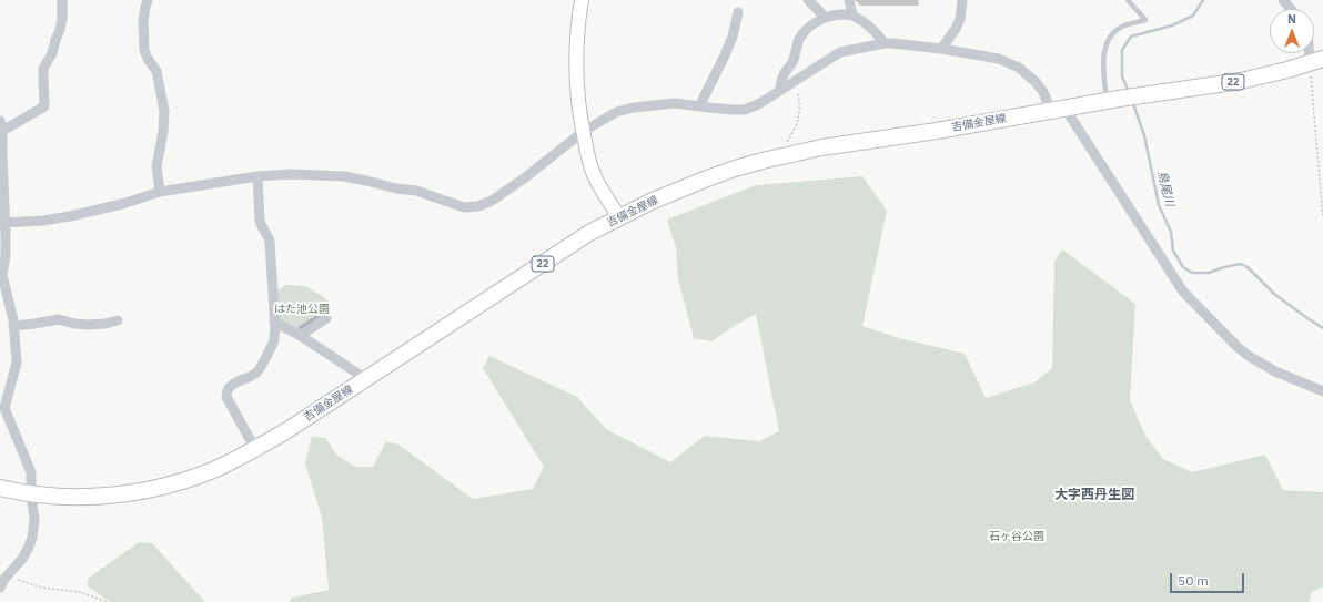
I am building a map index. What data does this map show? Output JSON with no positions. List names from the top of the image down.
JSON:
{
  "streets": {
    "main road": ["22", "吉備金屋線"]
  },
  "districts": ["大字西丹生図"],
  "water": ["鳥尾川"],
  "parks": ["はた池公園", "石ヶ谷公園"],
  "scale_bar": "50 m",
  "north": "top"
}
